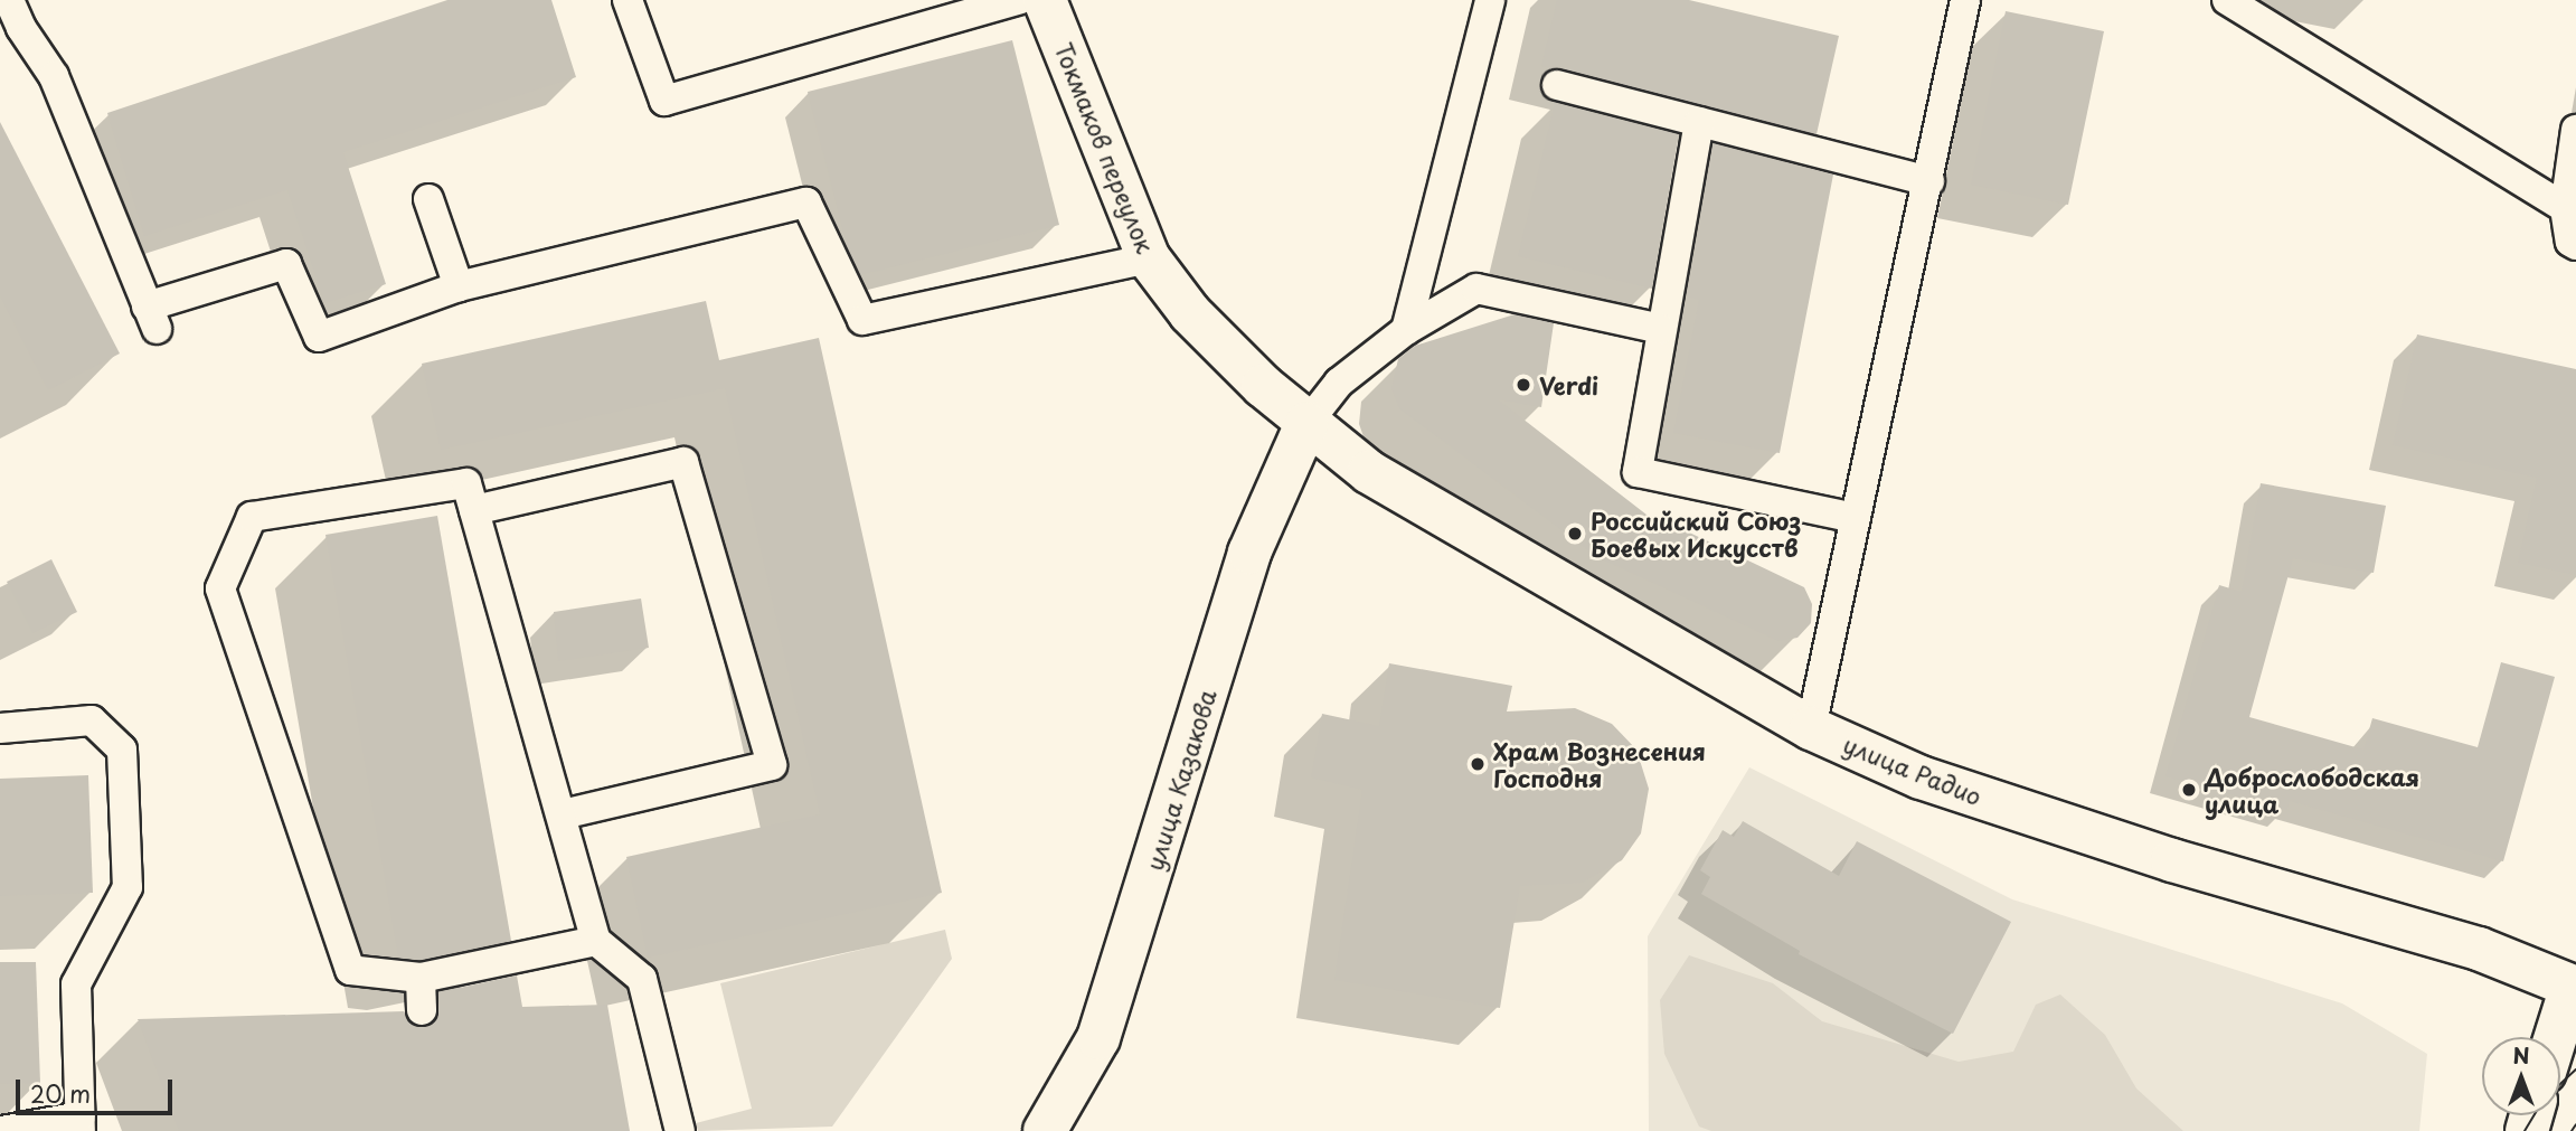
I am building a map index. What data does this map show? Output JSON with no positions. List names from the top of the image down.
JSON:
{
  "streets": {
    "street": ["Токмаков переулок", "улица Радио", "улица Казакова"]
  },
  "crossings": [
    ["Токмаков переулок", "улица Радио"],
    ["Токмаков переулок", "улица Казакова"],
    ["улица Радио", "улица Казакова"]
  ],
  "places": [
    "Verdi",
    "Российский Союз Боевых Искусств",
    "Храм Вознесения Господня",
    "Доброслободская улица"
  ],
  "scale_bar": "20 m",
  "north": "top"
}
